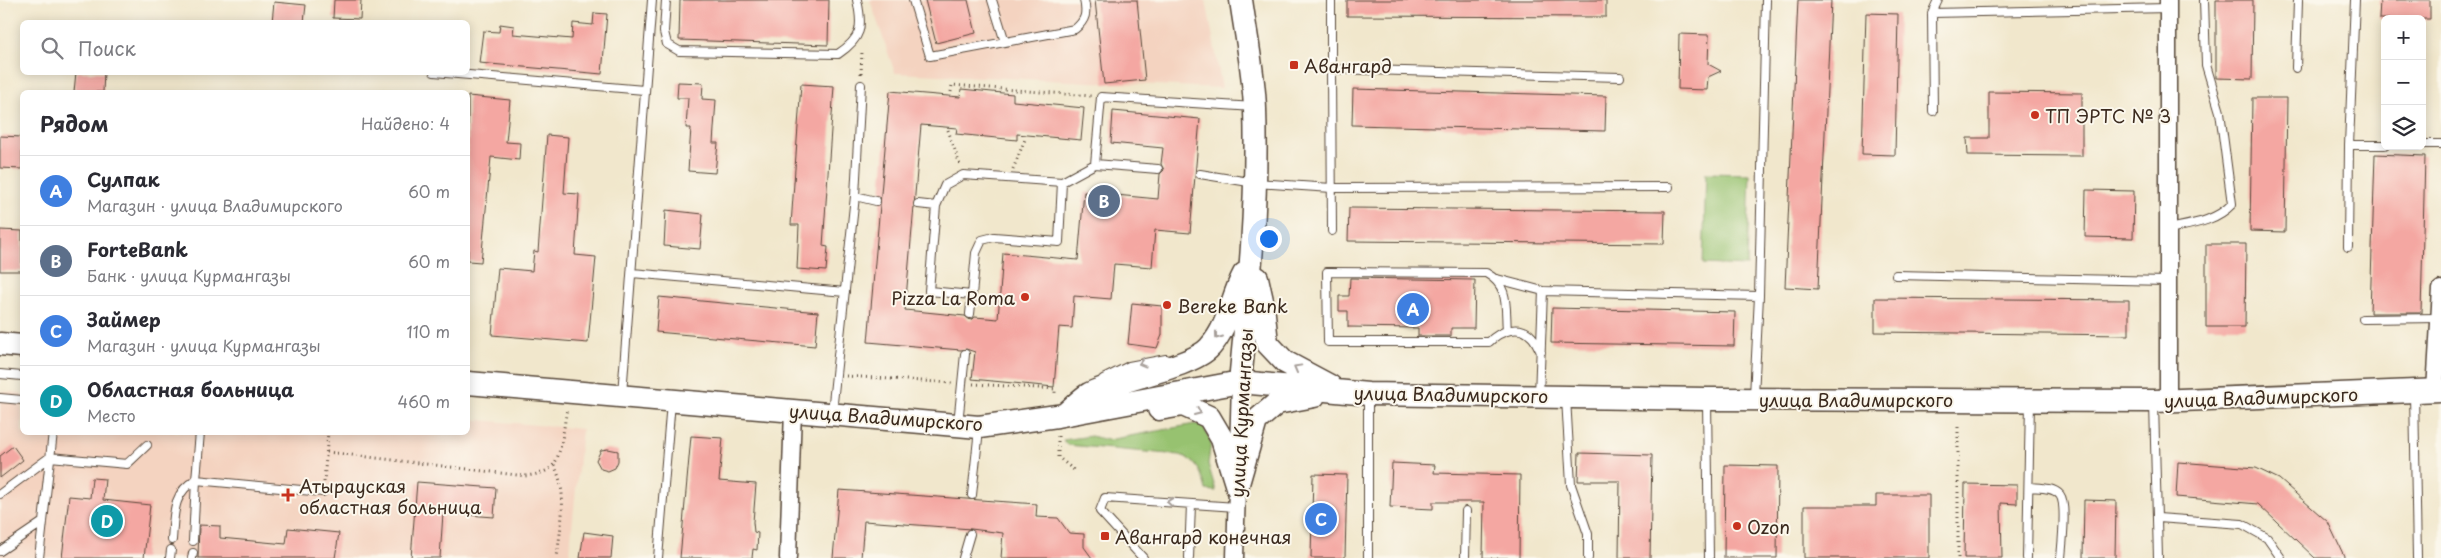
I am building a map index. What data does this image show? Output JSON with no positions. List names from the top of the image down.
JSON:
{
  "streets": {
    "street": ["улица Владимирского", "улица Курмангазы"]
  },
  "crossings": [
    ["улица Владимирского", "улица Курмангазы"]
  ],
  "places": {
    "transit": ["Авангард", "Авангард конечная"],
    "other": [
      "ТП ЭРТС № 3",
      "Pizza La Roma",
      "Bereke Bank",
      "Ozon"
    ],
    "health": ["Атырауская областная больница"]
  },
  "page": {
    "map_buttons": ["+", "−"],
    "search": "Поиск",
    "heading": ["Рядом", "Найдено: 4"],
    "list": [
      {
        "mark": "A",
        "name": "Сулпак",
        "note": "Магазин · улица Владимирского",
        "value": "60 m"
      },
      {
        "mark": "B",
        "name": "ForteBank",
        "note": "Банк · улица Курмангазы",
        "value": "60 m"
      },
      {
        "mark": "C",
        "name": "Займер",
        "note": "Магазин · улица Курмангазы",
        "value": "110 m"
      },
      {
        "mark": "D",
        "name": "Областная больница",
        "note": "Место",
        "value": "460 m"
      }
    ],
    "pins": [
      "B",
      "A",
      "C",
      "D"
    ]
  }
}
